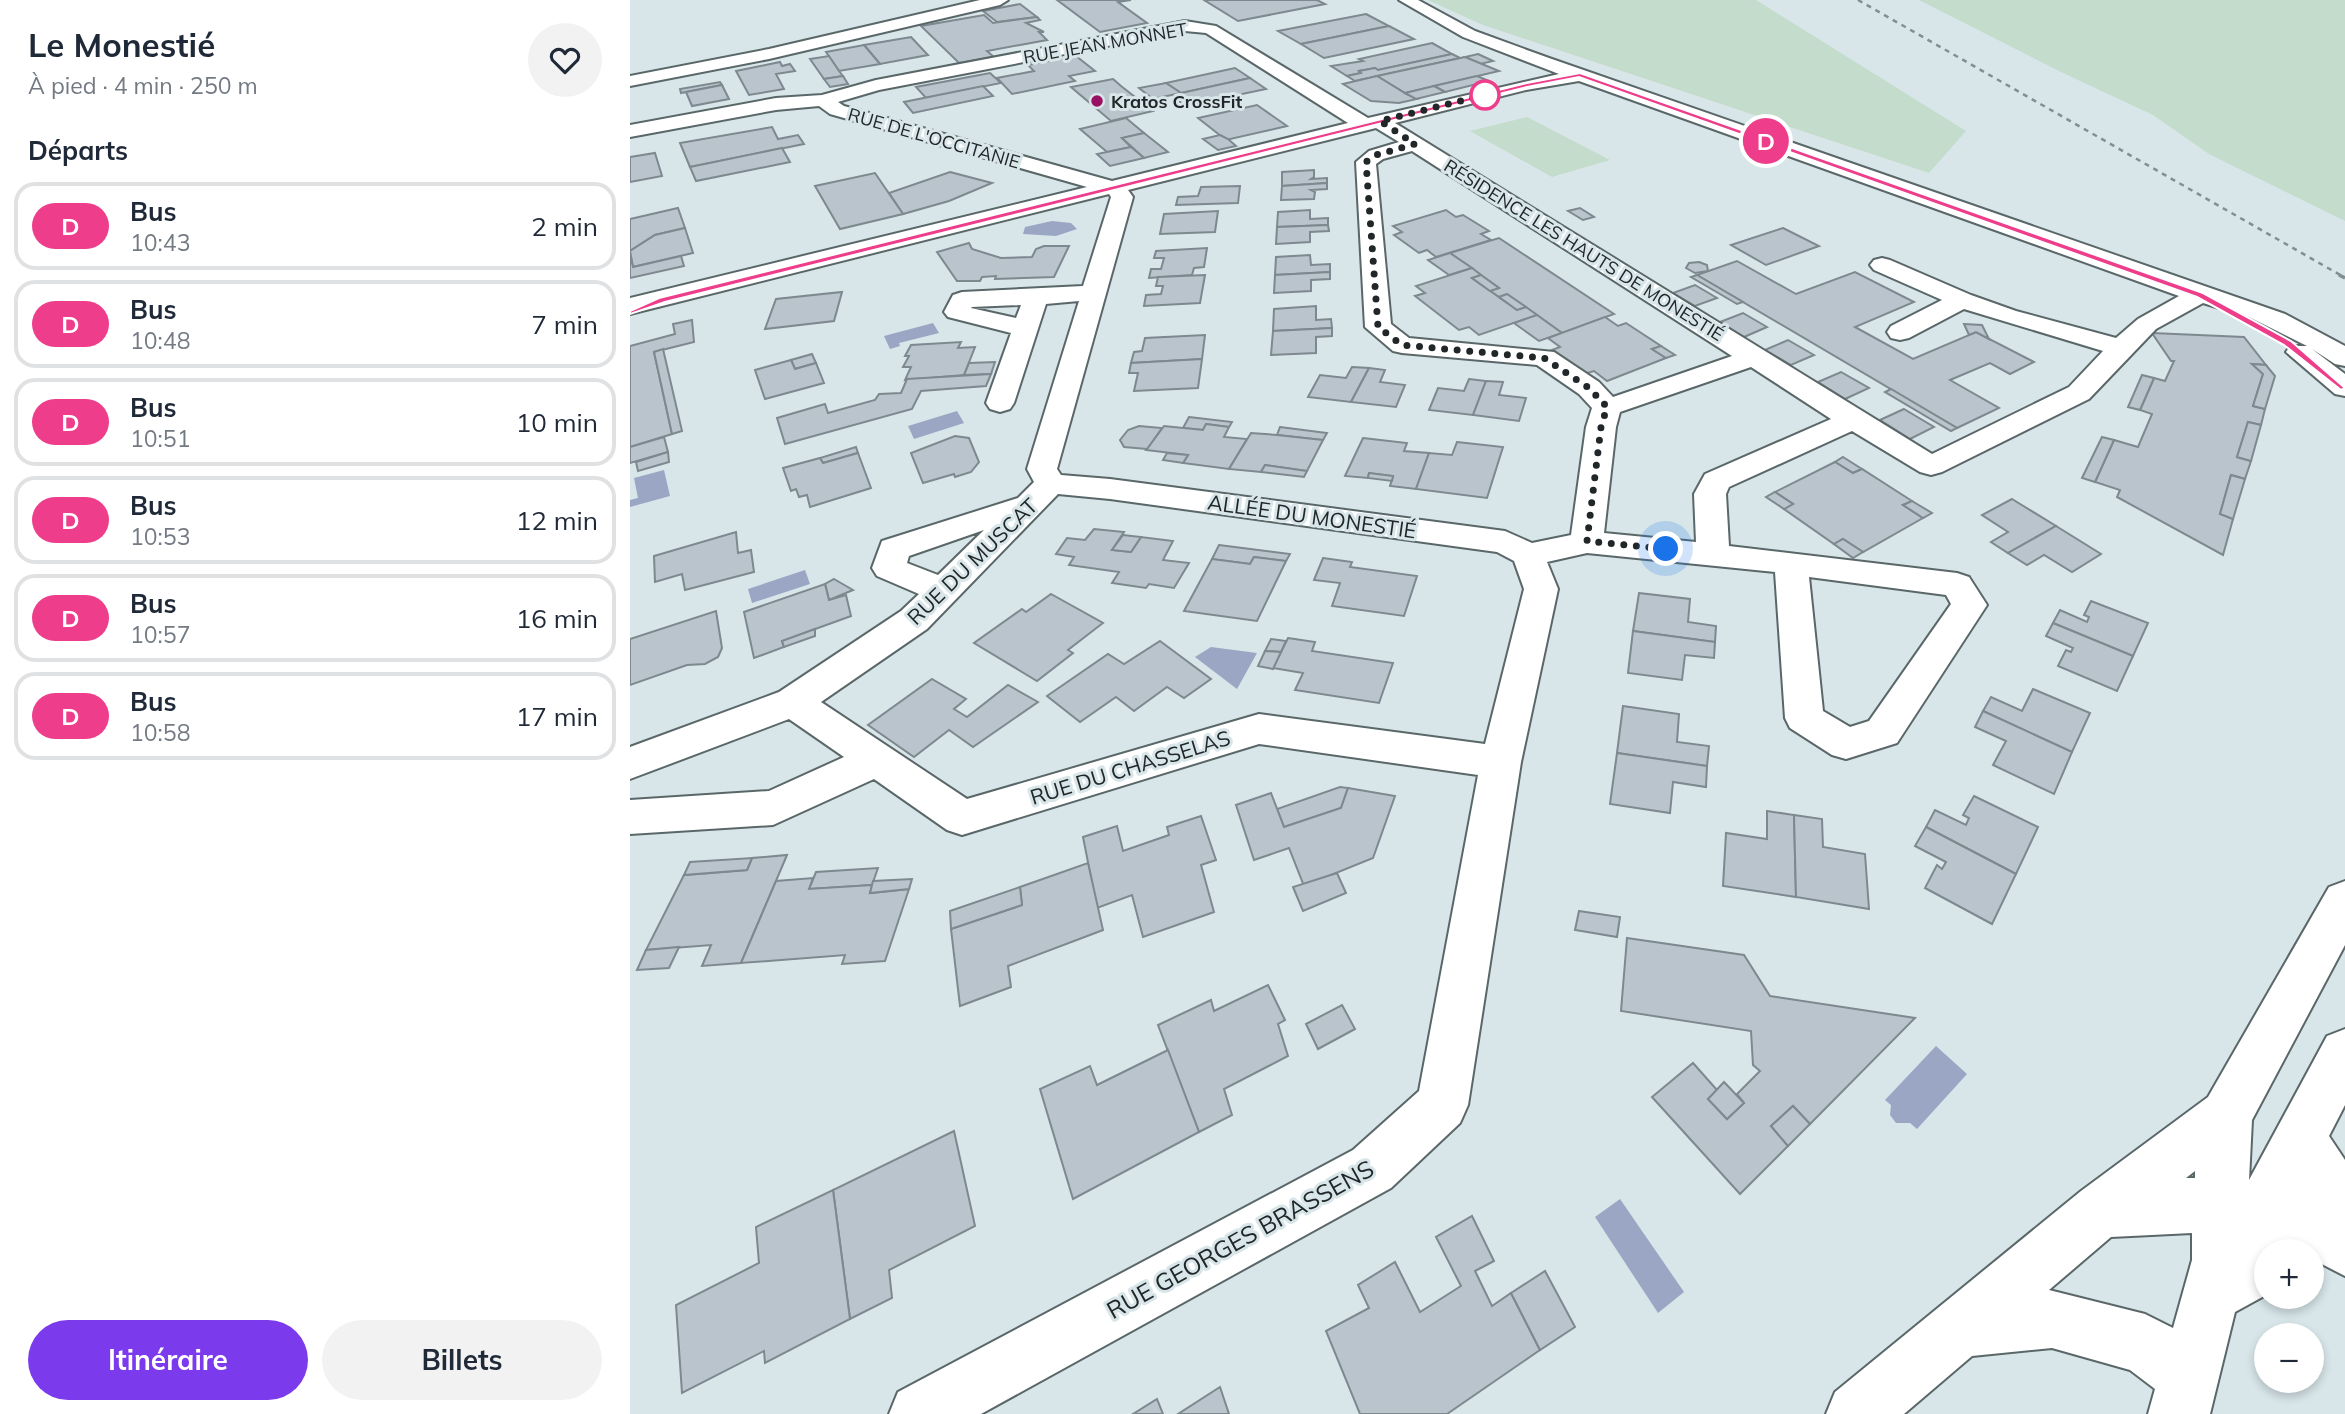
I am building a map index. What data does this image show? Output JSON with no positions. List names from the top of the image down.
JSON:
{
  "streets": {
    "street": [
      "RUE JEAN MONNET",
      "RUE DE L'OCCITANIE",
      "RÉSIDENCE LES HAUTS DE MONESTIÉ",
      "ALLÉE DU MONESTIÉ",
      "RUE DU MUSCAT",
      "RUE DU CHASSELAS",
      "RUE GEORGES BRASSENS"
    ]
  },
  "crossings": [
    ["RUE JEAN MONNET", "RUE DE L'OCCITANIE"],
    ["RUE JEAN MONNET", "RÉSIDENCE LES HAUTS DE MONESTIÉ"],
    ["ALLÉE DU MONESTIÉ", "RUE DU MUSCAT"],
    ["RUE DU MUSCAT", "RUE DU CHASSELAS"],
    ["RUE DU CHASSELAS", "RUE GEORGES BRASSENS"]
  ],
  "places": ["Kratos CrossFit"],
  "lines": ["bus line D"],
  "page": {
    "heading": [
      ["Le Monestié", "À pied · 4 min · 250 m"],
      "Départs"
    ],
    "on_map": "D",
    "list": [
      {
        "mark": "D",
        "name": "Bus",
        "note": "10:43",
        "value": "2 min"
      },
      {
        "mark": "D",
        "name": "Bus",
        "note": "10:48",
        "value": "7 min"
      },
      {
        "mark": "D",
        "name": "Bus",
        "note": "10:51",
        "value": "10 min"
      },
      {
        "mark": "D",
        "name": "Bus",
        "note": "10:53",
        "value": "12 min"
      },
      {
        "mark": "D",
        "name": "Bus",
        "note": "10:57",
        "value": "16 min"
      },
      {
        "mark": "D",
        "name": "Bus",
        "note": "10:58",
        "value": "17 min"
      }
    ],
    "map_buttons": ["+", "−"],
    "buttons": ["Itinéraire", "Billets"]
  }
}
